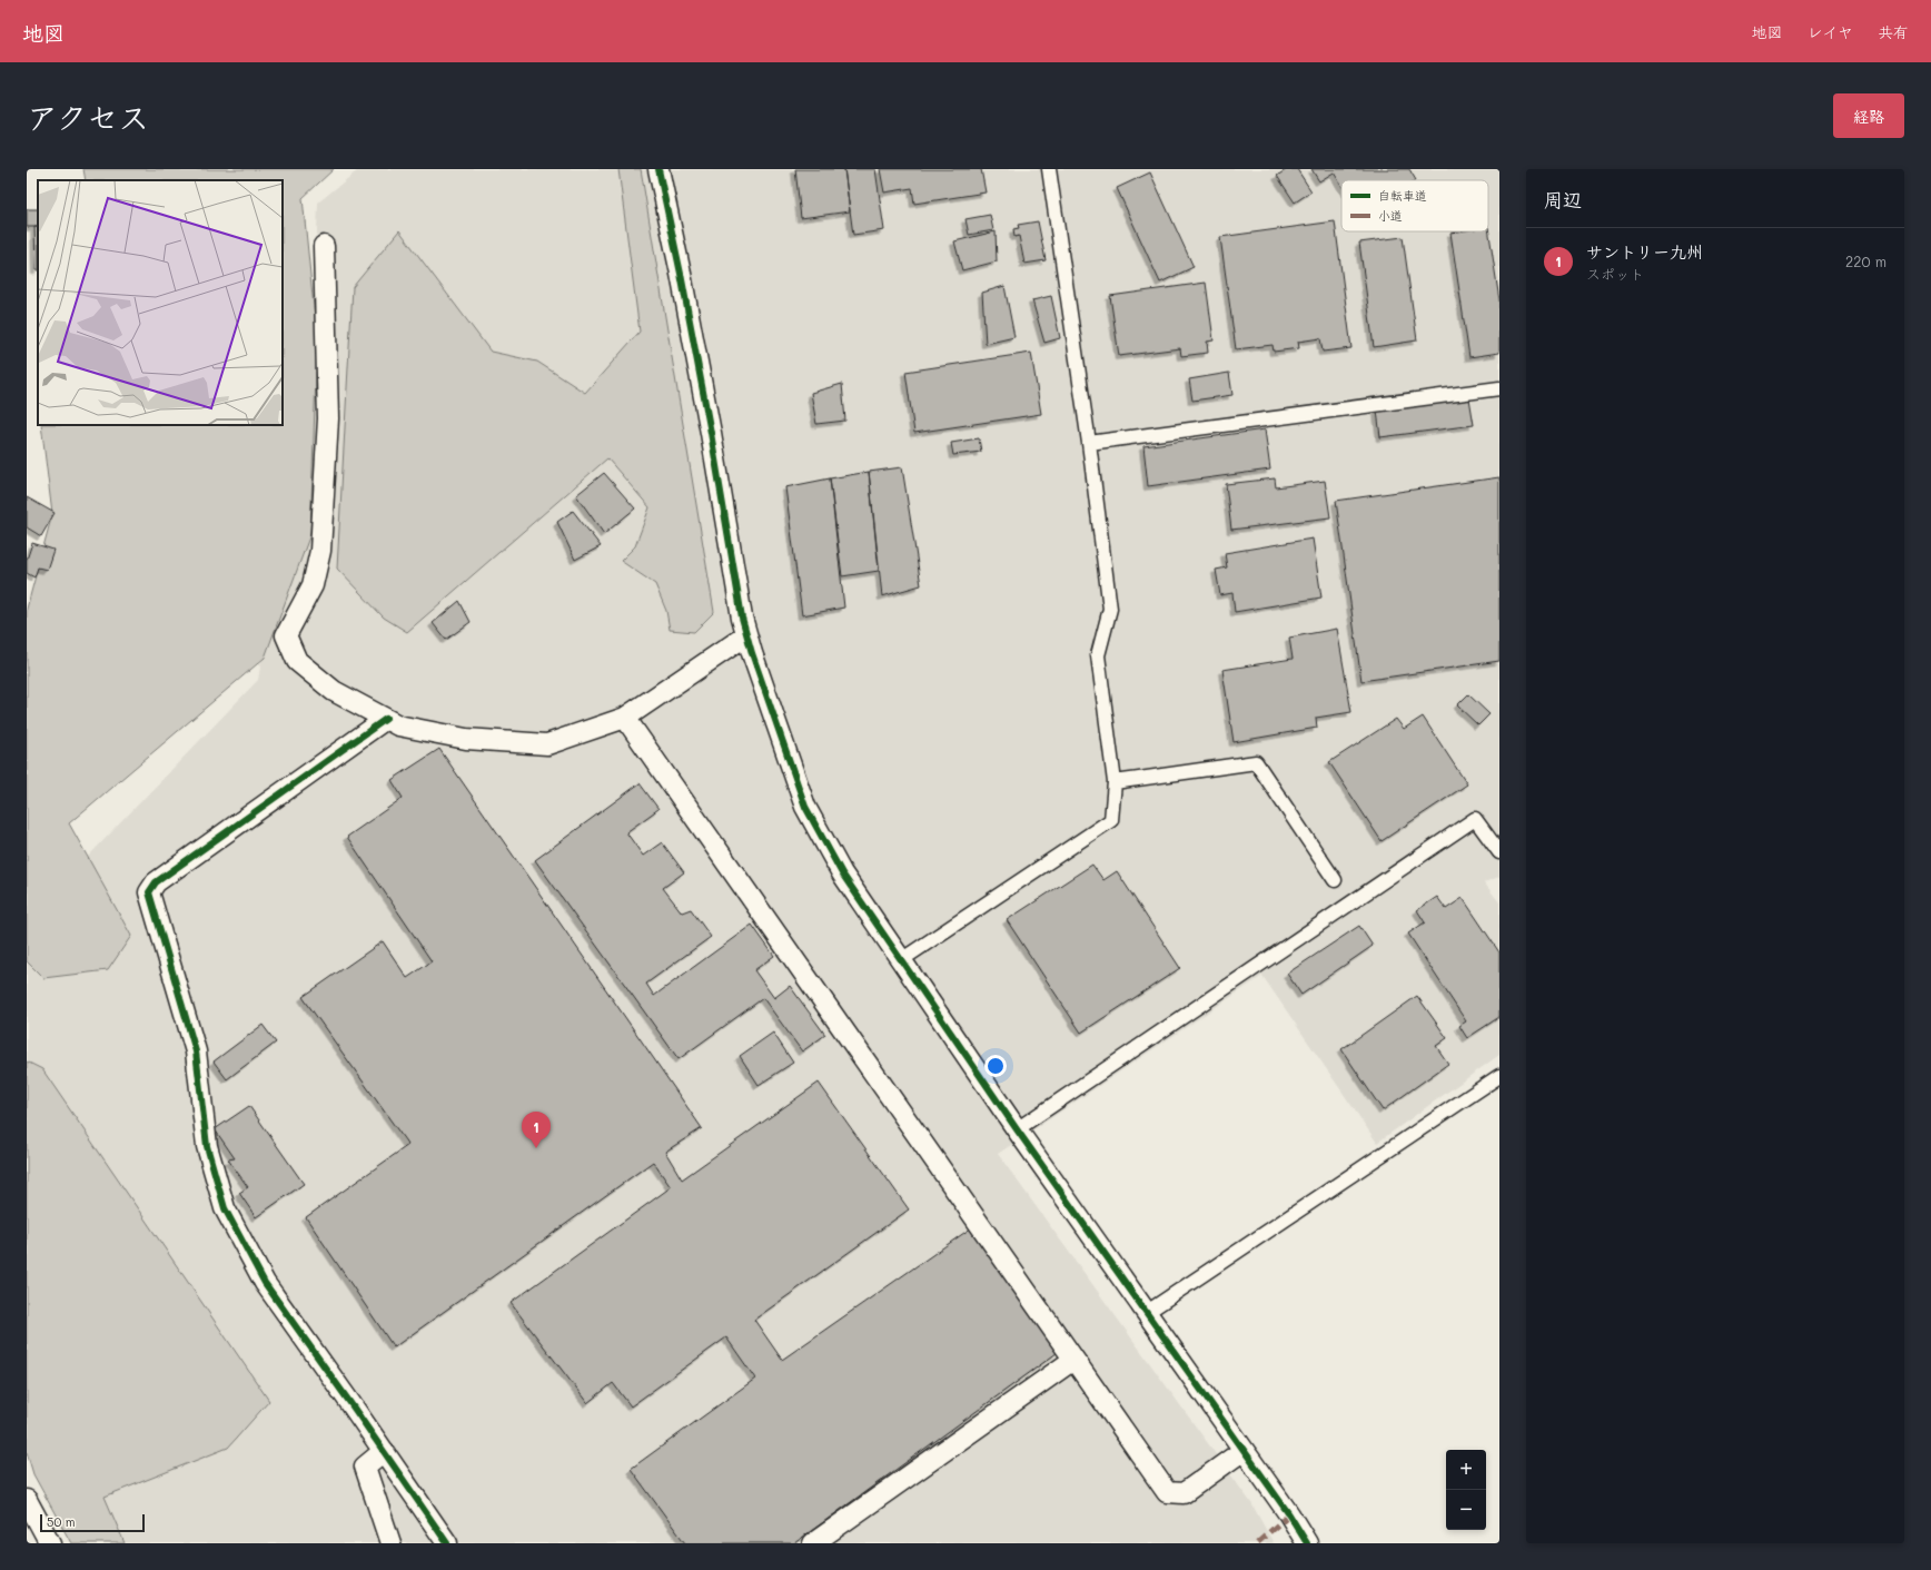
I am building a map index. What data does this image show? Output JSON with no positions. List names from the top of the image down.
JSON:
{
  "legend": ["自転車道", "小道"],
  "scale_bar": "50 m",
  "page": {
    "header": "地図",
    "nav": ["地図", "レイヤ", "共有"],
    "title": "アクセス",
    "buttons": "経路",
    "heading": "周辺",
    "list": [
      {
        "mark": "1",
        "name": "サントリー九州",
        "note": "スポット",
        "value": "220 m"
      }
    ],
    "pins": "1",
    "map_buttons": ["+", "−"],
    "scale": "50 m"
  }
}
